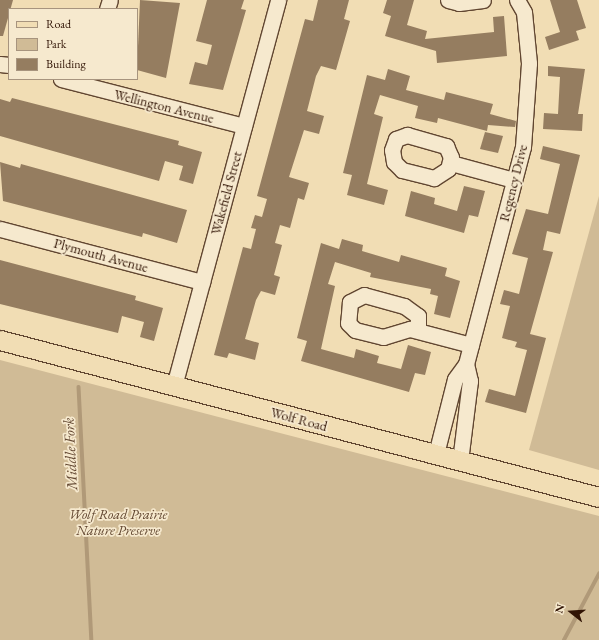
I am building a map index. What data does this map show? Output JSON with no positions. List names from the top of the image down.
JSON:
{
  "streets": {
    "main road": ["Wolf Road"],
    "street": [
      "Wellington Avenue",
      "Regency Drive",
      "Wakefield Street",
      "Plymouth Avenue"
    ]
  },
  "crossings": [
    ["Wellington Avenue", "Wakefield Street"],
    ["Regency Drive", "Wolf Road"],
    ["Wakefield Street", "Plymouth Avenue"],
    ["Wakefield Street", "Wolf Road"]
  ],
  "water": ["Middle Fork"],
  "parks": ["Wolf Road Prairie Nature Preserve"],
  "legend": ["Road", "Park", "Building"],
  "north": "left"
}
